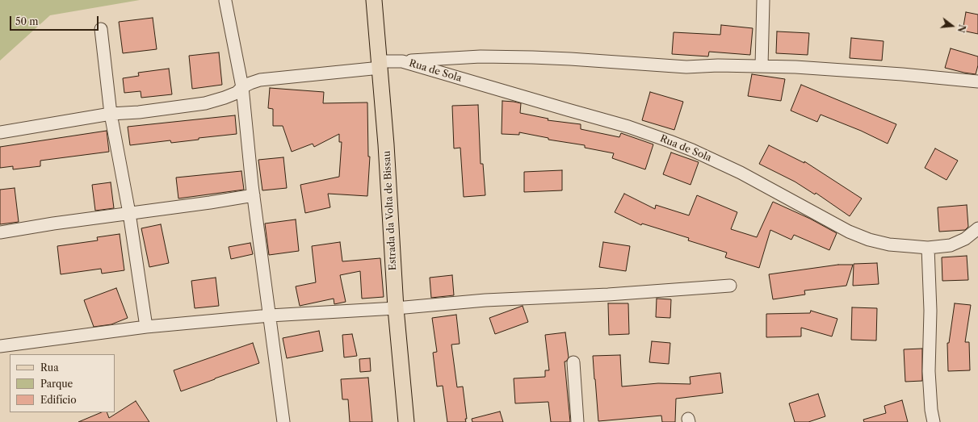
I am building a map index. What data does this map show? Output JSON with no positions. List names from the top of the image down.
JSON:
{
  "streets": {
    "main road": ["Estrada da Volta de Bissau"],
    "street": ["Rua de Sola"]
  },
  "crossings": [
    ["Rua de Sola", "Estrada da Volta de Bissau"]
  ],
  "legend": ["Rua", "Parque", "Edifício"],
  "scale_bar": "50 m",
  "north": "right"
}
